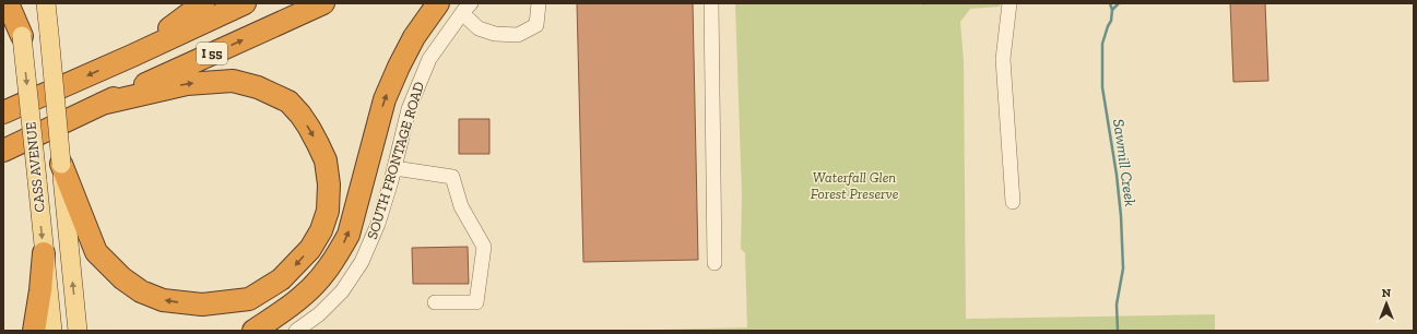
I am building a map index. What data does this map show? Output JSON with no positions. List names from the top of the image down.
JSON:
{
  "streets": {
    "highway": ["I 55"],
    "main road": ["CASS AVENUE"],
    "street": ["SOUTH FRONTAGE ROAD"]
  },
  "water": ["Sawmill Creek"],
  "parks": ["Waterfall Glen Forest Preserve"],
  "north": "top"
}
